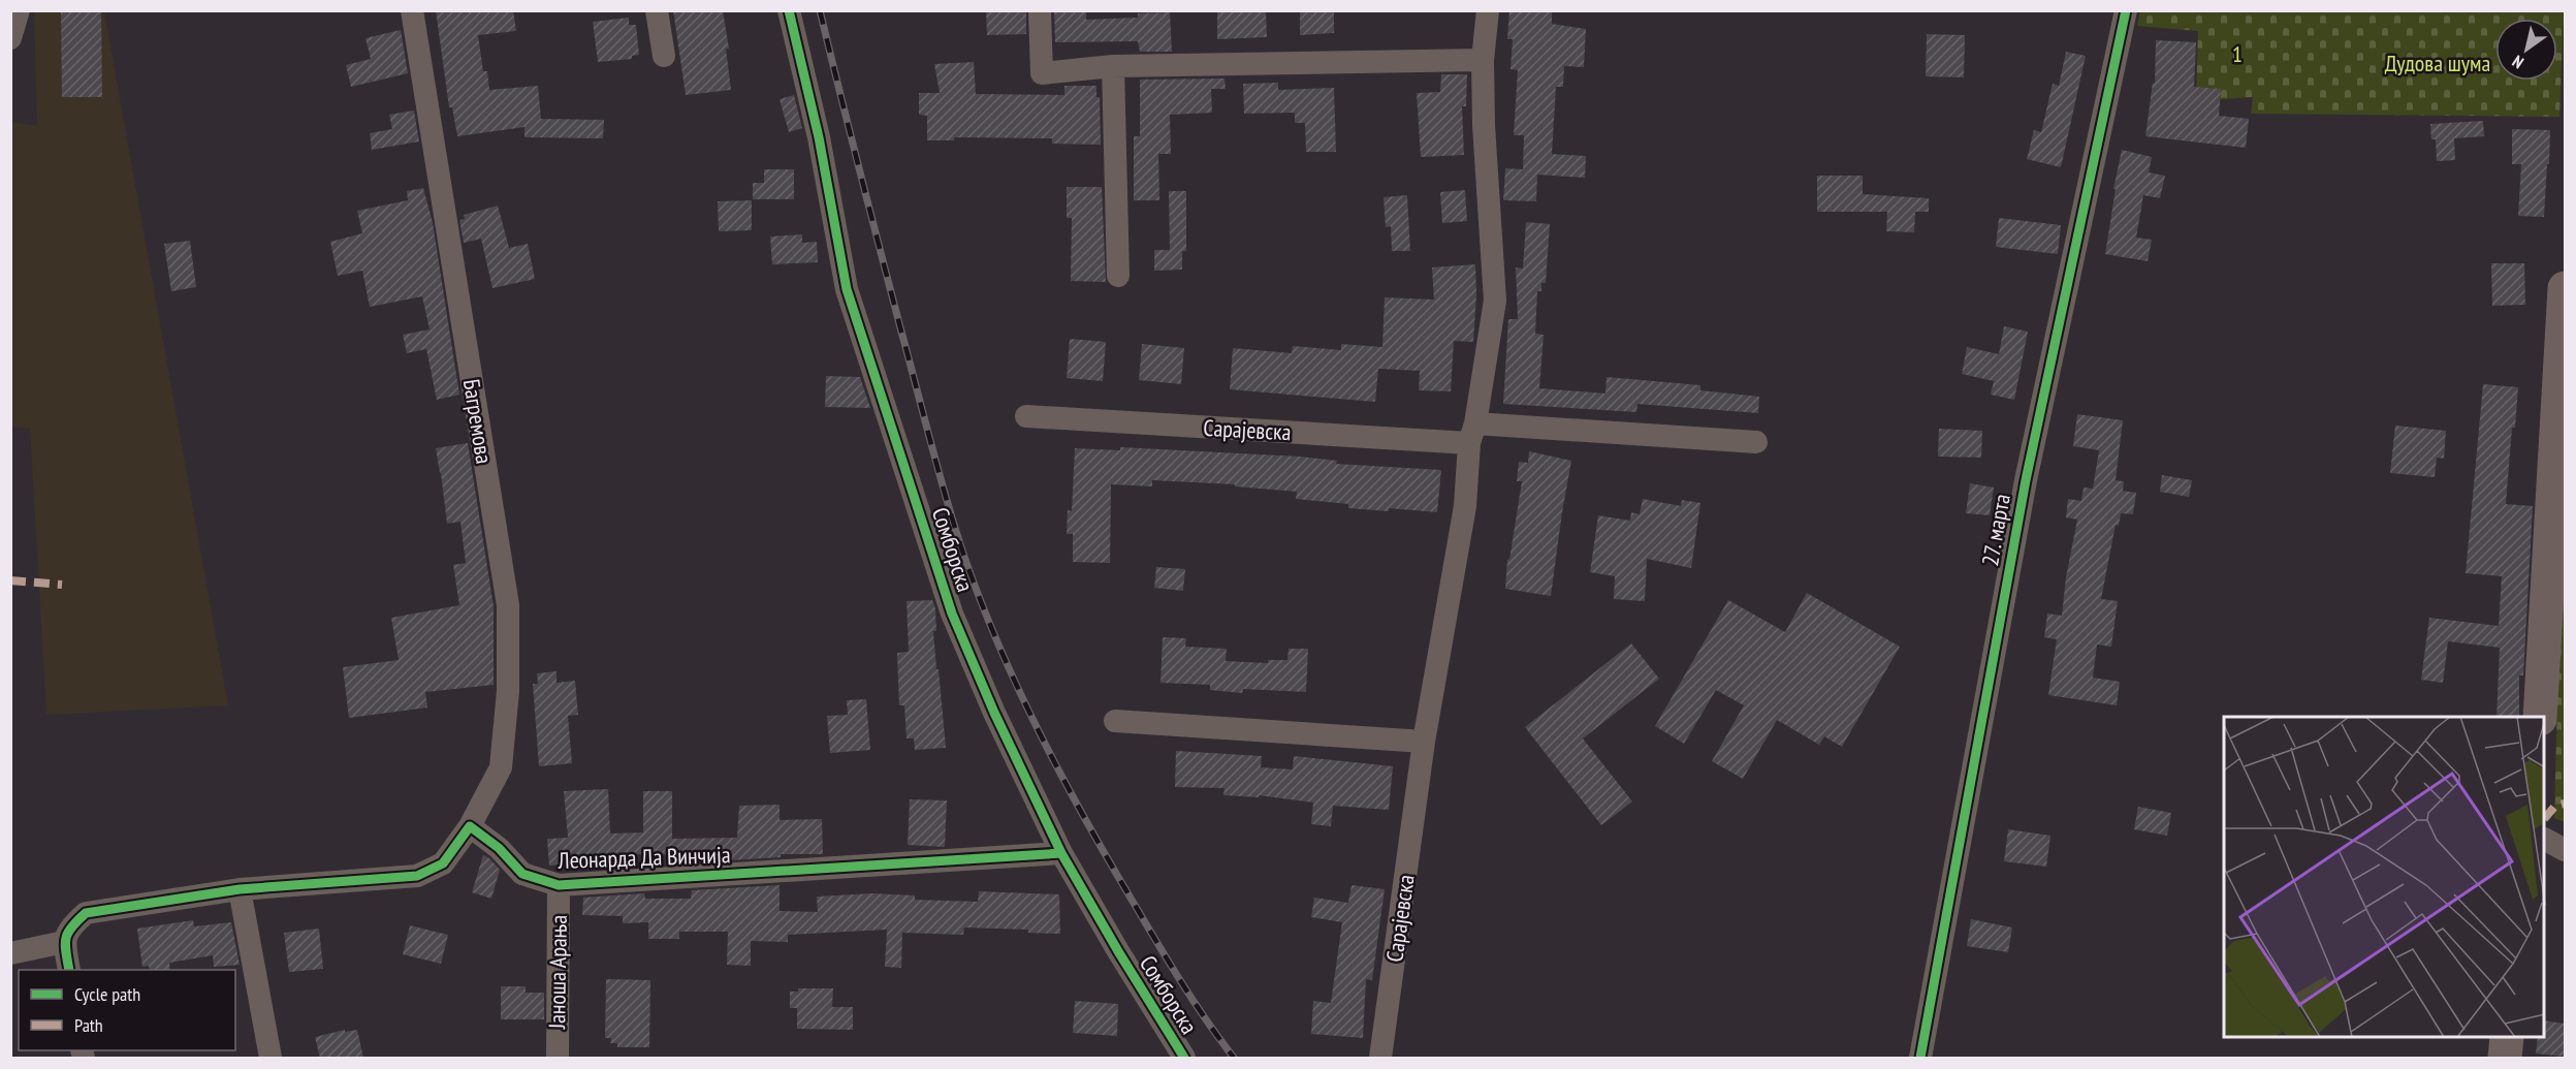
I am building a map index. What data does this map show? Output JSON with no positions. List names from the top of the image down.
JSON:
{
  "streets": {
    "street": [
      "Багремова",
      "Сарајевска",
      "27. марта",
      "Сомборска",
      "Леонарда Да Винчија",
      "Јаноша Арања"
    ]
  },
  "crossings": [
    ["Багремова", "Леонарда Да Винчија"],
    ["Сомборска", "Леонарда Да Винчија"],
    ["Леонарда Да Винчија", "Јаноша Арања"]
  ],
  "parks": ["1", "Дудова шума"],
  "legend": ["Cycle path", "Path"],
  "north": "bottom left"
}
